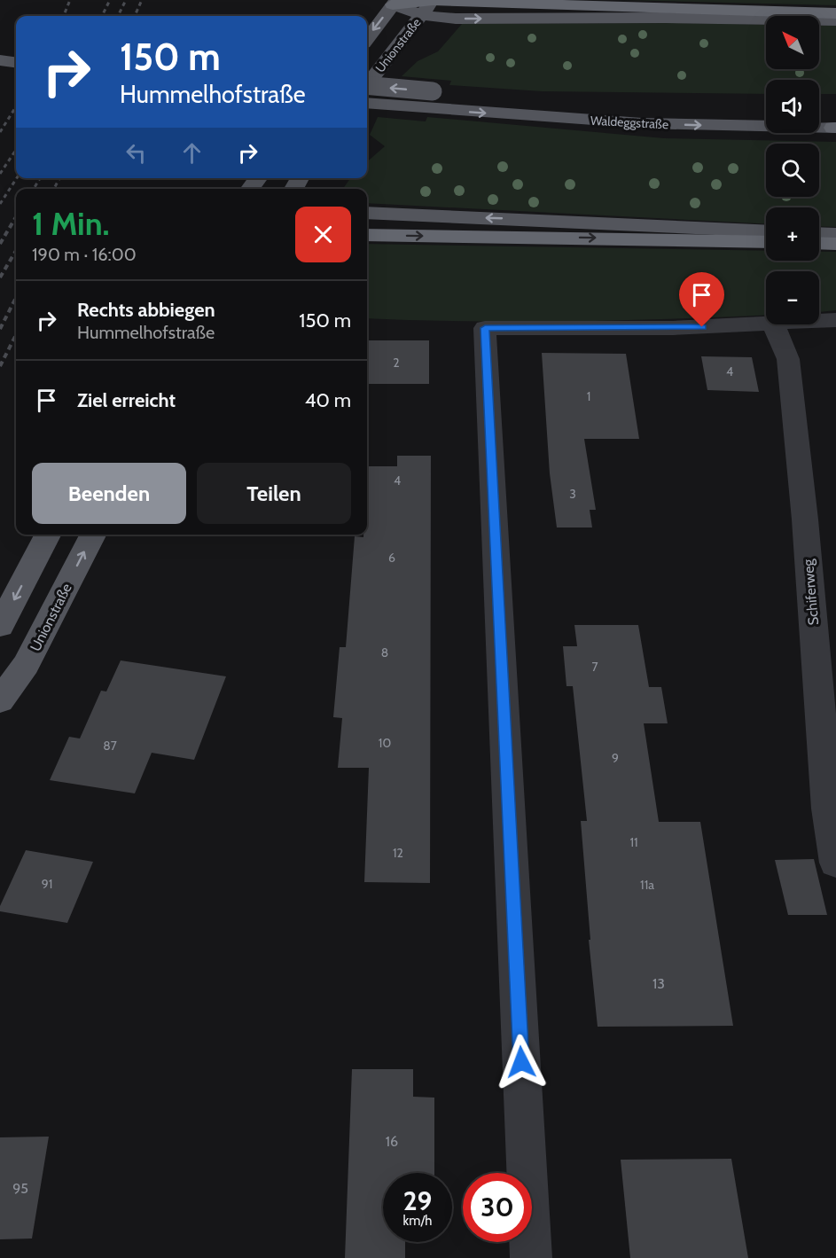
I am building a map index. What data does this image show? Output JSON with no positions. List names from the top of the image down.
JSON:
{
  "streets": {
    "main road": ["Unionstraße", "Waldeggstraße"],
    "street": ["Schiferweg"]
  },
  "house_numbers": [
    "2",
    "4",
    "1",
    "4",
    "3",
    "6",
    "8",
    "7",
    "10",
    "87",
    "9",
    "11",
    "12",
    "91",
    "11a",
    "13",
    "16",
    "95"
  ],
  "north": "top left",
  "page": {
    "map_buttons": ["+", "−"],
    "turn": ["150 m", "Hummelhofstraße"],
    "heading": ["1 Min.", "190 m · 16:00"],
    "list": [
      {
        "name": "Rechts abbiegen",
        "note": "Hummelhofstraße",
        "value": "150 m"
      },
      {
        "name": "Ziel erreicht",
        "value": "40 m"
      }
    ],
    "buttons": ["Beenden", "Teilen"],
    "speed": "29 km/h",
    "limit": "30"
  }
}
